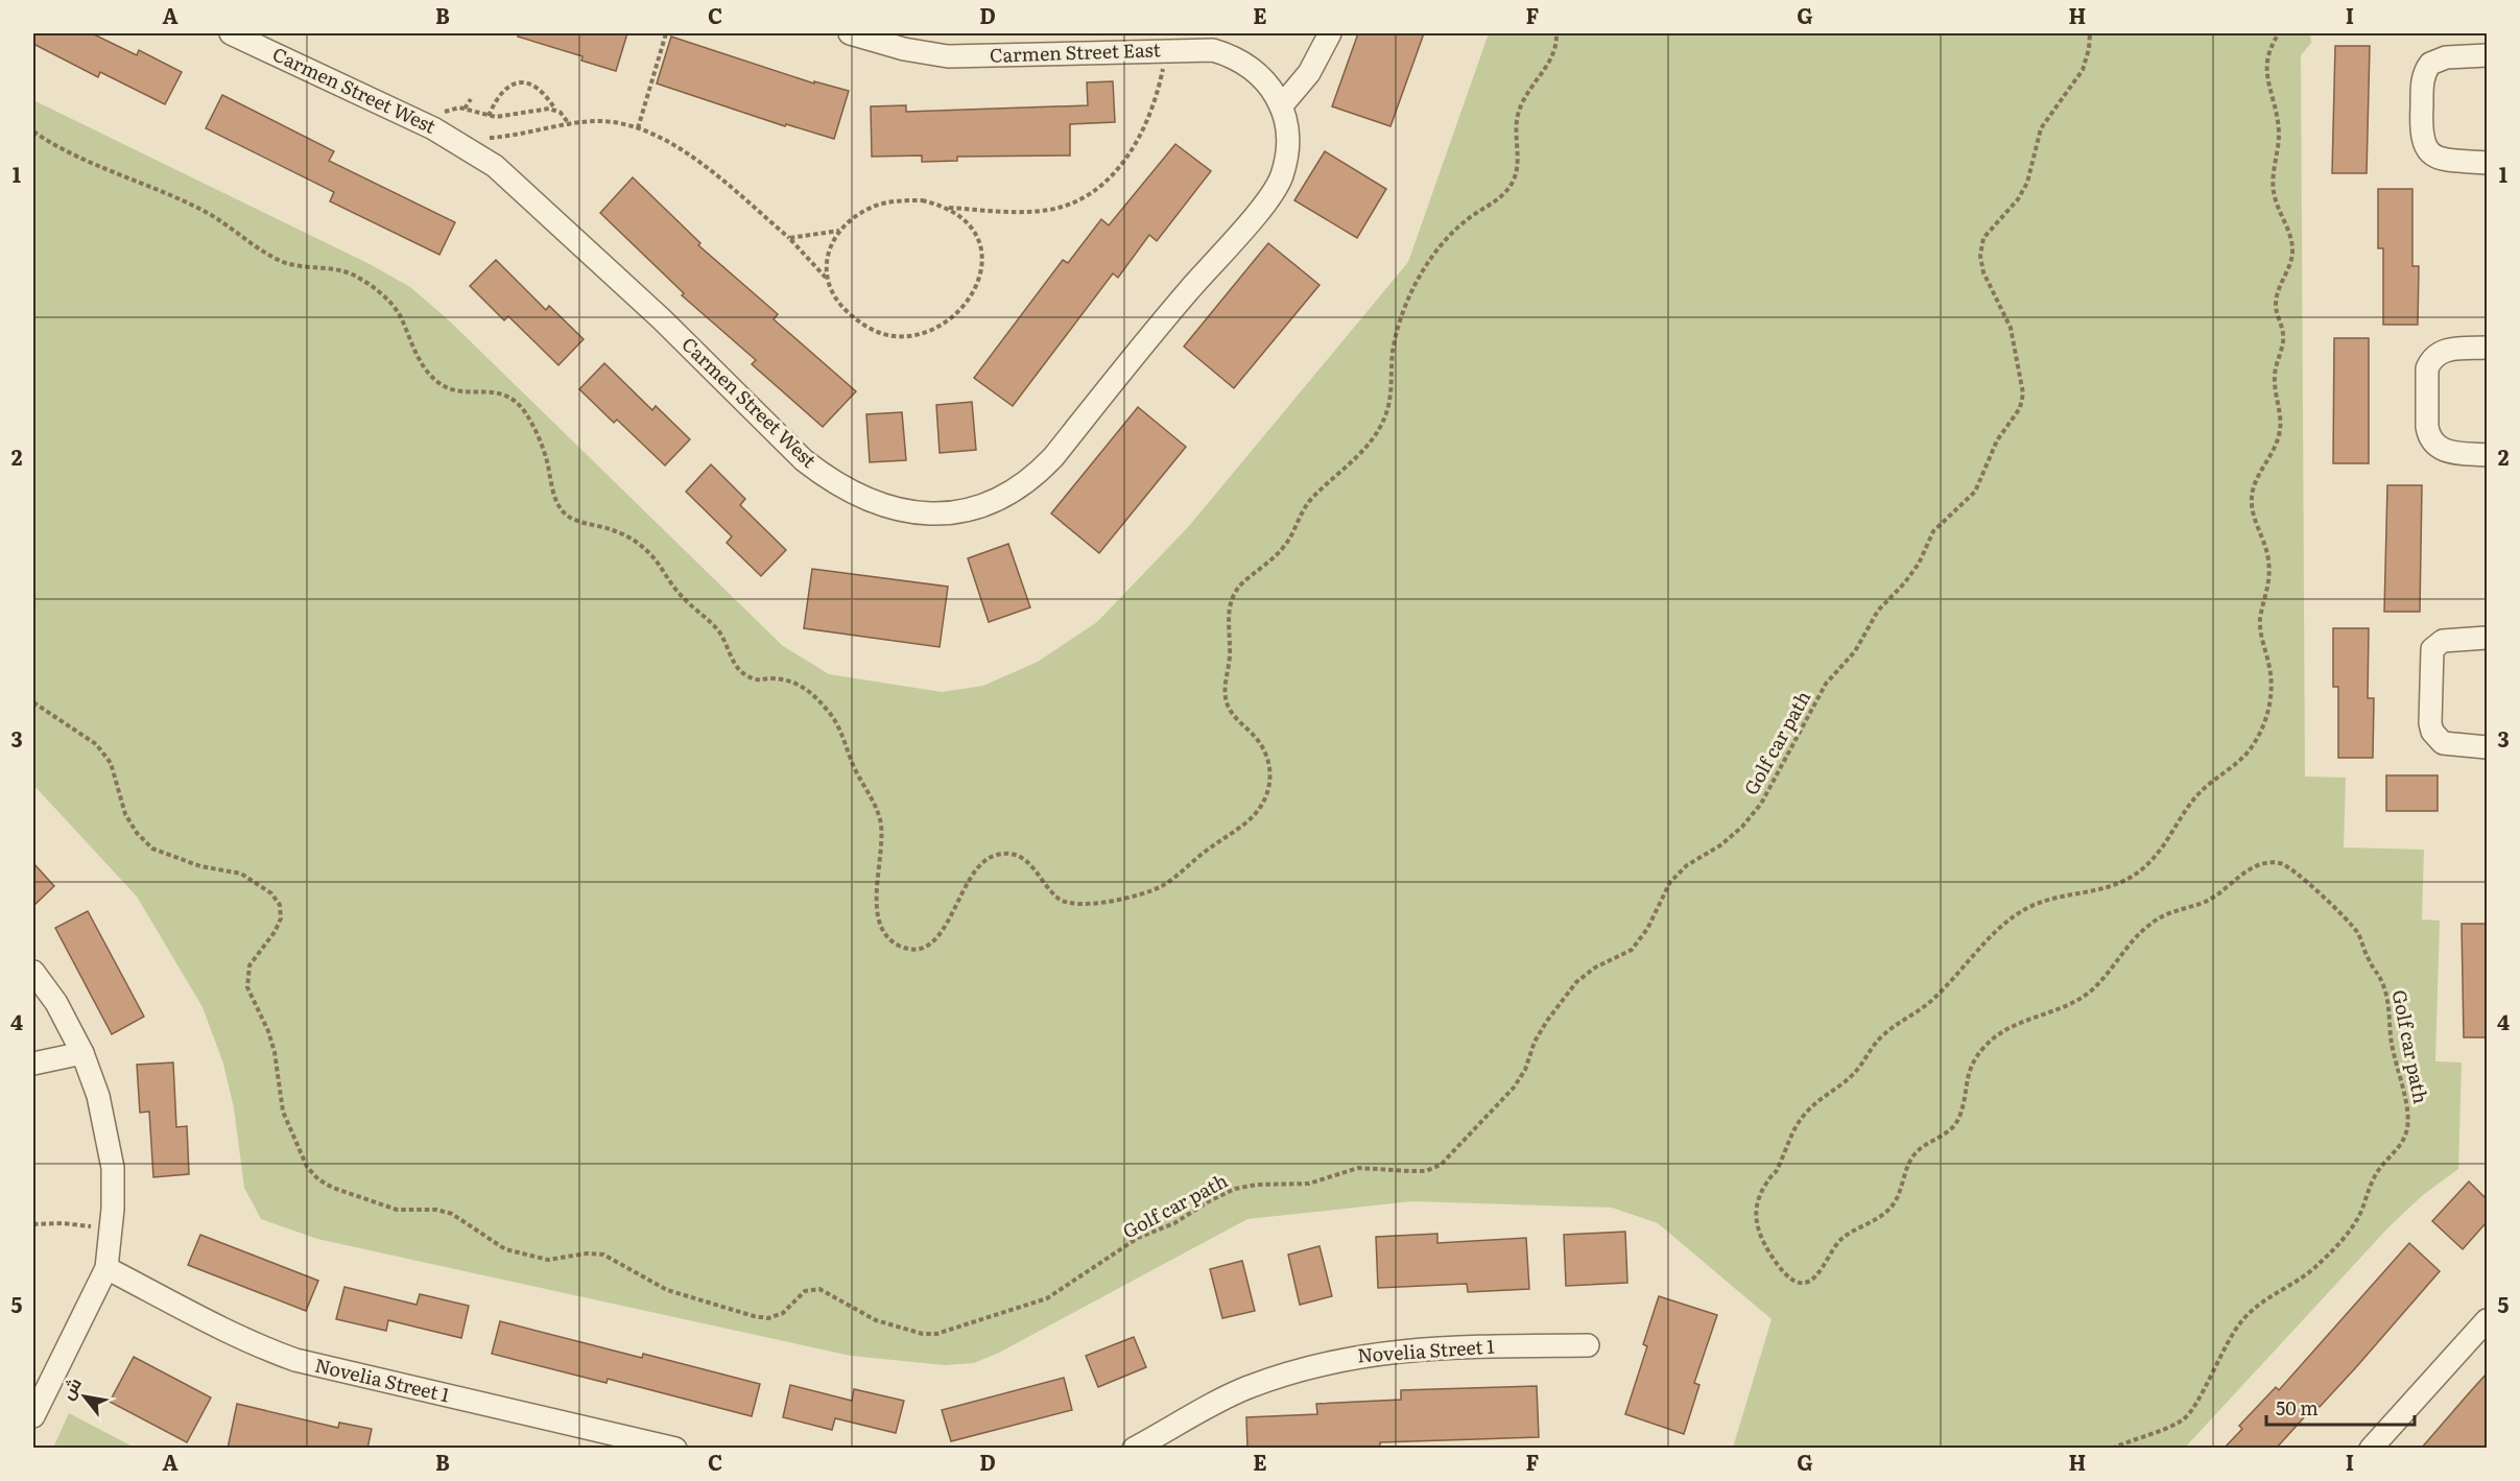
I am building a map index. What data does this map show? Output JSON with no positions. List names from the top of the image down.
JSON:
{
  "streets": {
    "street": ["Carmen Street East", "Carmen Street West", "Novelia Street 1"],
    "path": ["Golf car path"]
  },
  "crossings": [
    ["Carmen Street East", "Carmen Street West"]
  ],
  "scale_bar": "50 m",
  "north": "top left",
  "grid": {
    "columns": [
      "A",
      "B",
      "C",
      "D",
      "E",
      "F",
      "G",
      "H",
      "I"
    ],
    "rows": [
      "1",
      "2",
      "3",
      "4",
      "5"
    ]
  }
}
